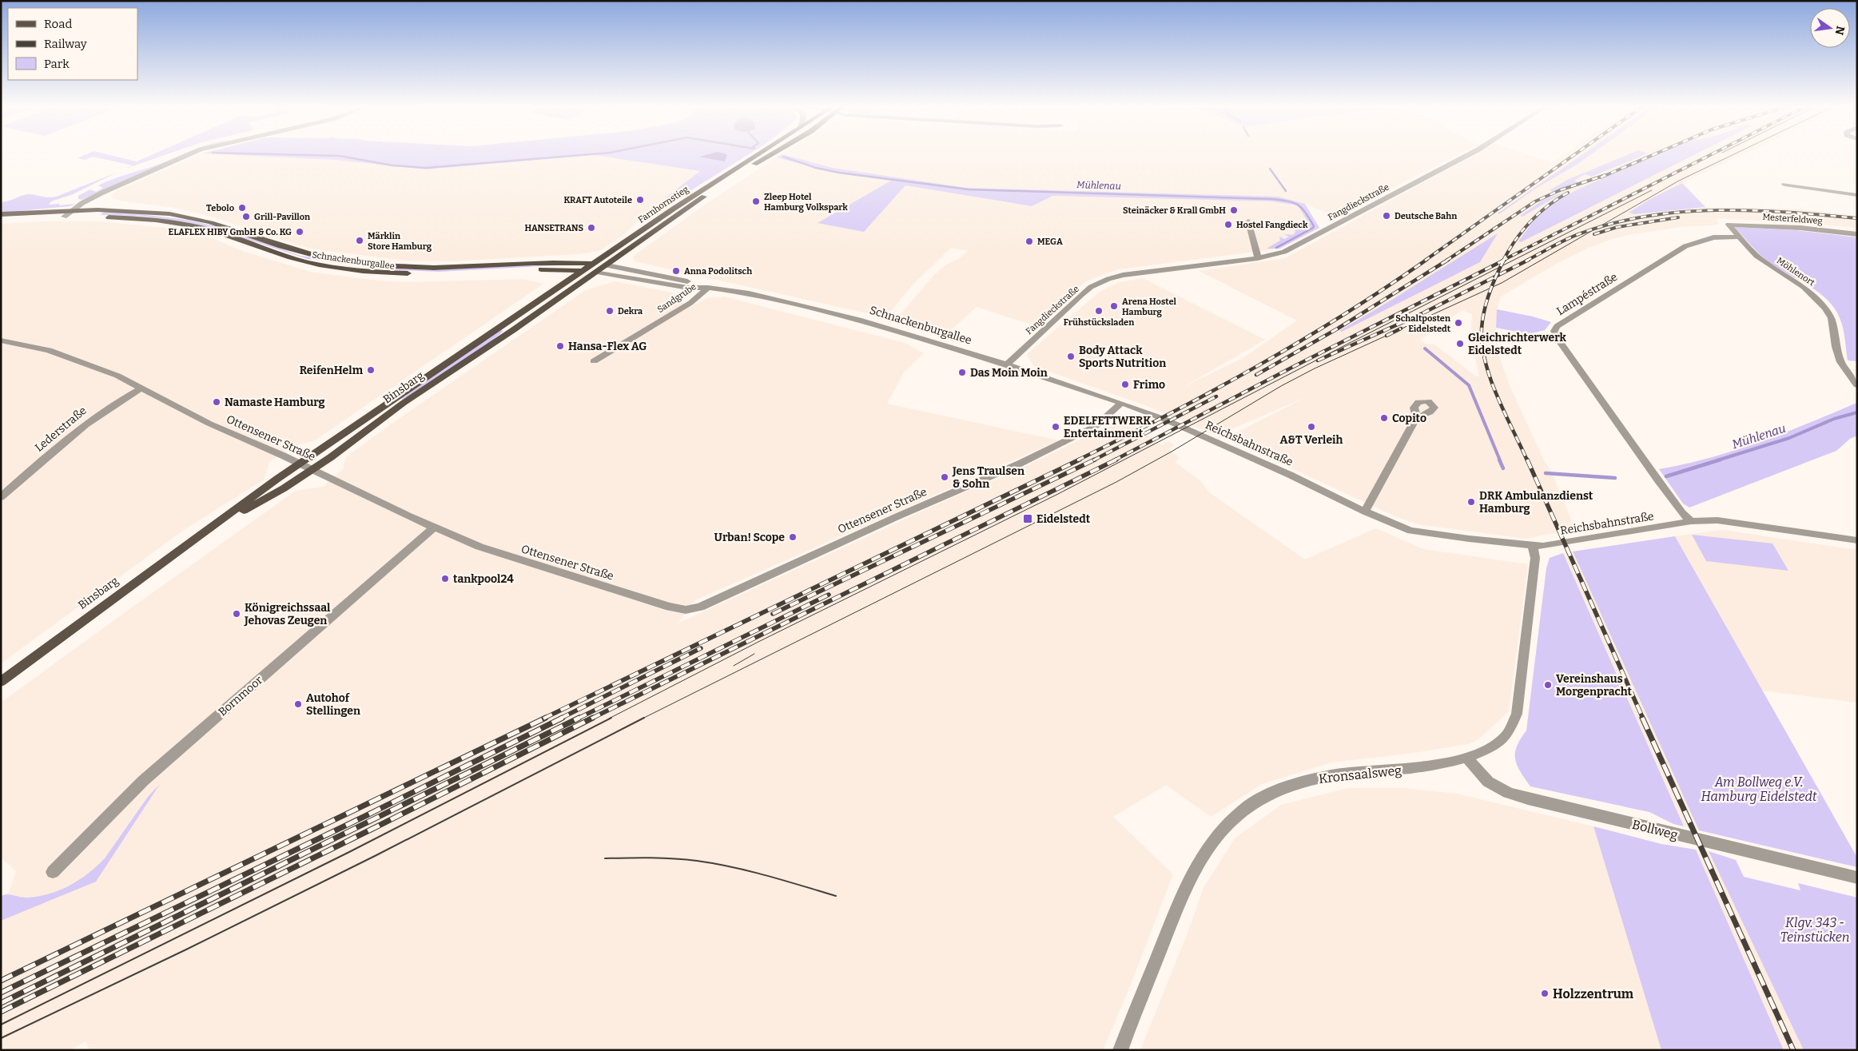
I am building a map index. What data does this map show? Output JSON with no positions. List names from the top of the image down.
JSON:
{
  "streets": {
    "main road": ["Farnhornstieg", "Schnackenburgallee", "Binsbarg"],
    "street": [
      "Fangdieckstraße",
      "Mesterfeldweg",
      "Möhlenort",
      "Lampéstraße",
      "Sandgrube",
      "Lederstraße",
      "Ottensener Straße",
      "Reichsbahnstraße",
      "Bornmoor",
      "Kronsaalsweg",
      "Bollweg"
    ]
  },
  "crossings": [
    ["Fangdieckstraße", "Schnackenburgallee"],
    ["Farnhornstieg", "Schnackenburgallee"],
    ["Farnhornstieg", "Binsbarg"],
    ["Mesterfeldweg", "Möhlenort"],
    ["Schnackenburgallee", "Sandgrube"],
    ["Schnackenburgallee", "Binsbarg"],
    ["Schnackenburgallee", "Ottensener Straße"],
    ["Schnackenburgallee", "Reichsbahnstraße"],
    ["Möhlenort", "Lampéstraße"],
    ["Lampéstraße", "Reichsbahnstraße"],
    ["Binsbarg", "Ottensener Straße"],
    ["Lederstraße", "Ottensener Straße"],
    ["Ottensener Straße", "Reichsbahnstraße"],
    ["Ottensener Straße", "Bornmoor"],
    ["Reichsbahnstraße", "Kronsaalsweg"],
    ["Kronsaalsweg", "Bollweg"]
  ],
  "water": ["Mühlenau"],
  "parks": ["Am Bollweg e.V. Hamburg Eidelstedt", "Klgv. 343 - Teinstücken"],
  "places": {
    "other": [
      "KRAFT Autoteile",
      "Zleep Hotel Hamburg Volkspark",
      "Tebolo",
      "Steinäcker & Krall GmbH",
      "Deutsche Bahn",
      "Grill-Pavillon",
      "Hostel Fangdieck",
      "HANSETRANS",
      "ELAFLEX HIBY GmbH & Co. KG",
      "Märklin Store Hamburg",
      "MEGA",
      "Anna Podolitsch",
      "Arena Hostel Hamburg",
      "Dekra",
      "Frühstücksladen",
      "Schaltposten Eidelstedt",
      "Gleichrichterwerk Eidelstedt",
      "Hansa-Flex AG",
      "Body Attack Sports Nutrition",
      "ReifenHelm",
      "Das Moin Moin",
      "Frimo",
      "Namaste Hamburg",
      "Copito",
      "EDELFETTWERK Entertainment",
      "A&T Verleih",
      "Jens Traulsen & Sohn",
      "DRK Ambulanzdienst Hamburg",
      "Urban! Scope",
      "tankpool24",
      "Königreichssaal Jehovas Zeugen",
      "Vereinshaus Morgenpracht",
      "Autohof Stellingen",
      "Holzzentrum"
    ],
    "transit": ["Eidelstedt"]
  },
  "legend": ["Road", "Railway", "Park"],
  "north": "right"
}
